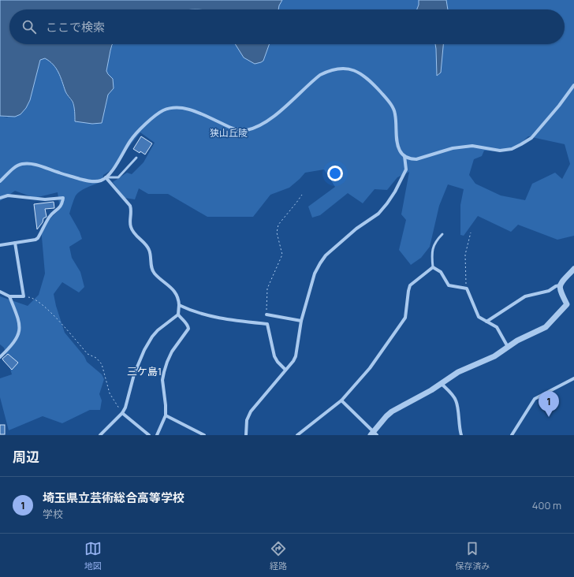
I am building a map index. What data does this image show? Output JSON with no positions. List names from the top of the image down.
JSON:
{
  "districts": ["三ケ島1"],
  "parks": ["狭山丘陵"],
  "page": {
    "search": "ここで検索",
    "pins": "1",
    "heading": "周辺",
    "list": [
      {
        "mark": "1",
        "name": "埼玉県立芸術総合高等学校",
        "note": "学校",
        "value": "400 m"
      }
    ],
    "nav": ["地図", "経路", "保存済み"]
  }
}
